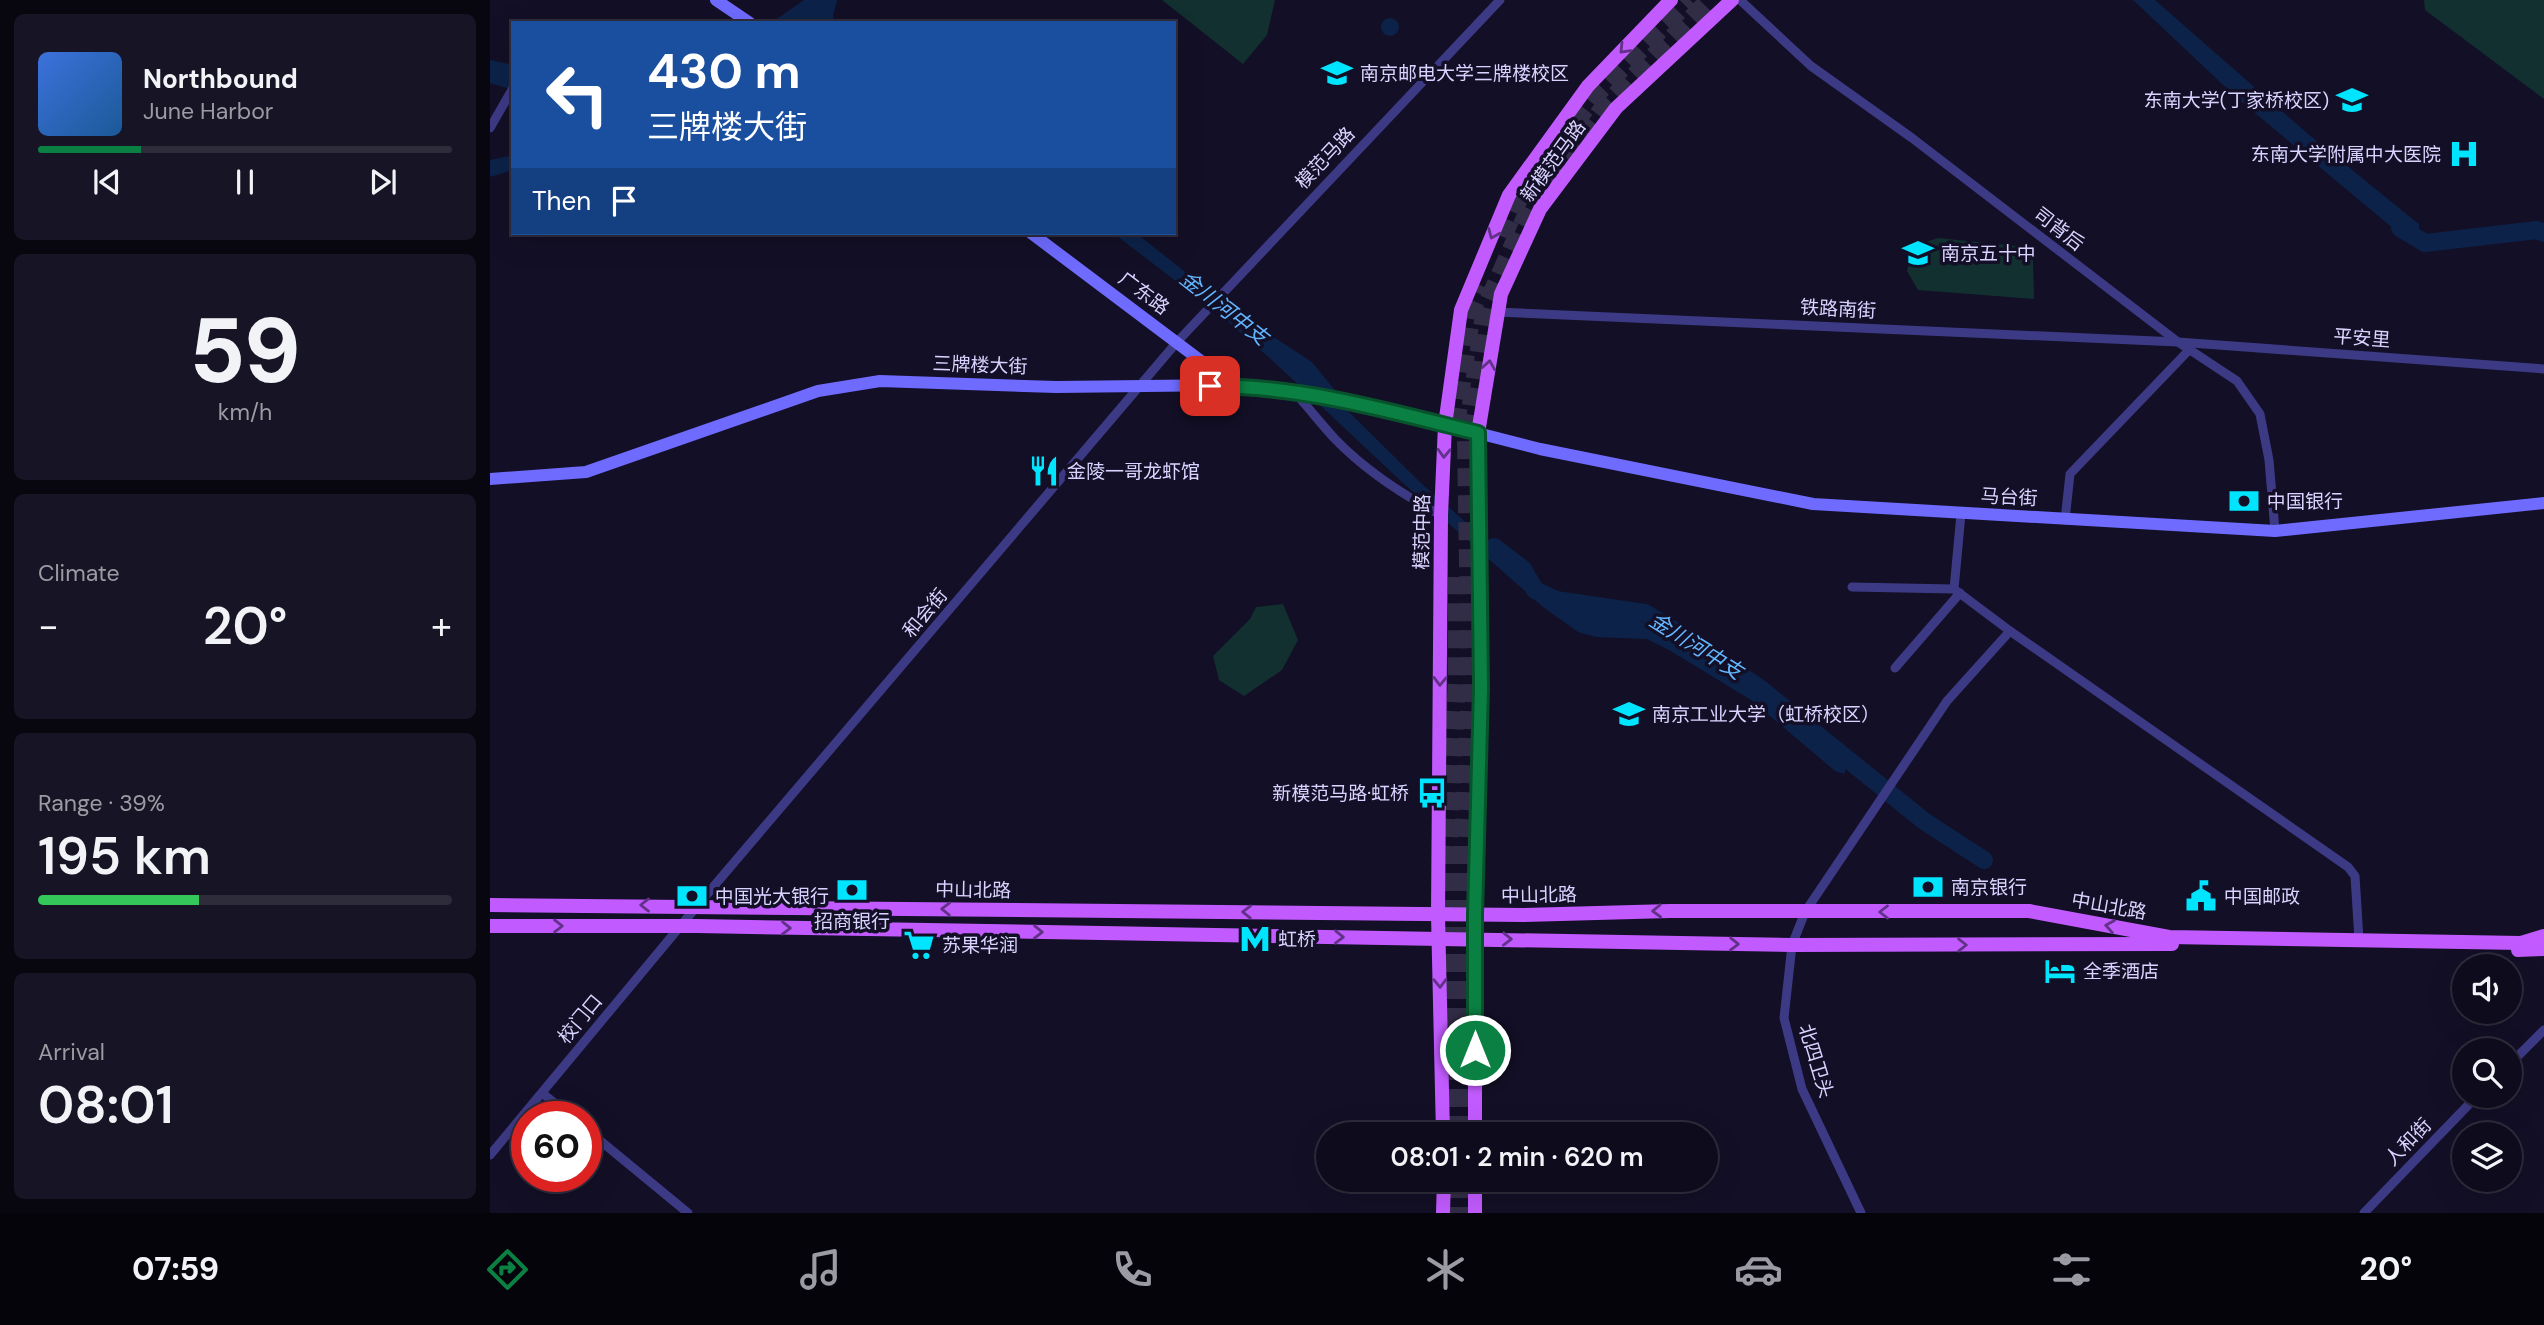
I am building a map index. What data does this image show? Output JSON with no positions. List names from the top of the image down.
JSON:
{
  "streets": {
    "main road": ["新模范马路", "模范中路", "中山北路"],
    "street": [
      "模范马路",
      "司背后",
      "广东路",
      "铁路南街",
      "平安里",
      "三牌楼大街",
      "马台街",
      "和会街",
      "校门口",
      "北四卫头",
      "人和街"
    ]
  },
  "crossings": [
    ["模范马路", "广东路"],
    ["模范马路", "和会街"],
    ["新模范马路", "铁路南街"],
    ["新模范马路", "三牌楼大街"],
    ["新模范马路", "马台街"],
    ["司背后", "铁路南街"],
    ["司背后", "平安里"],
    ["司背后", "马台街"],
    ["广东路", "三牌楼大街"],
    ["广东路", "和会街"],
    ["铁路南街", "平安里"],
    ["三牌楼大街", "马台街"],
    ["三牌楼大街", "模范中路"],
    ["三牌楼大街", "和会街"],
    ["模范中路", "中山北路"],
    ["和会街", "中山北路"],
    ["和会街", "校门口"],
    ["中山北路", "校门口"],
    ["中山北路", "北四卫头"]
  ],
  "water": ["金川河中支"],
  "places": {
    "school or university": [
      "南京邮电大学三牌楼校区",
      "东南大学(丁家桥校区)",
      "南京五十中",
      "南京工业大学（虹桥校区）"
    ],
    "hospital": ["东南大学附属中大医院"],
    "restaurant": ["金陵一哥龙虾馆"],
    "bank": [
      "中国银行",
      "南京银行",
      "招商银行",
      "中国光大银行"
    ],
    "bus stop": ["新模范马路·虹桥"],
    "public building": ["中国邮政"],
    "metro station": ["虹桥"],
    "supermarket": ["苏果华润"],
    "hotel": ["全季酒店"]
  },
  "page": {
    "turn": ["430 m", "三牌楼大街"],
    "song": ["Northbound", "June Harbor"],
    "then": "Then",
    "tile": [
      ["59", "km/h"],
      "Climate",
      ["Range · 39%", "195 km"],
      ["Arrival", "08:01"]
    ],
    "heat": ["−", "20°", "+"],
    "limit": "60",
    "trip": "08:01 · 2 min · 620 m",
    "tabs": ["07:59", "20°"]
  }
}
